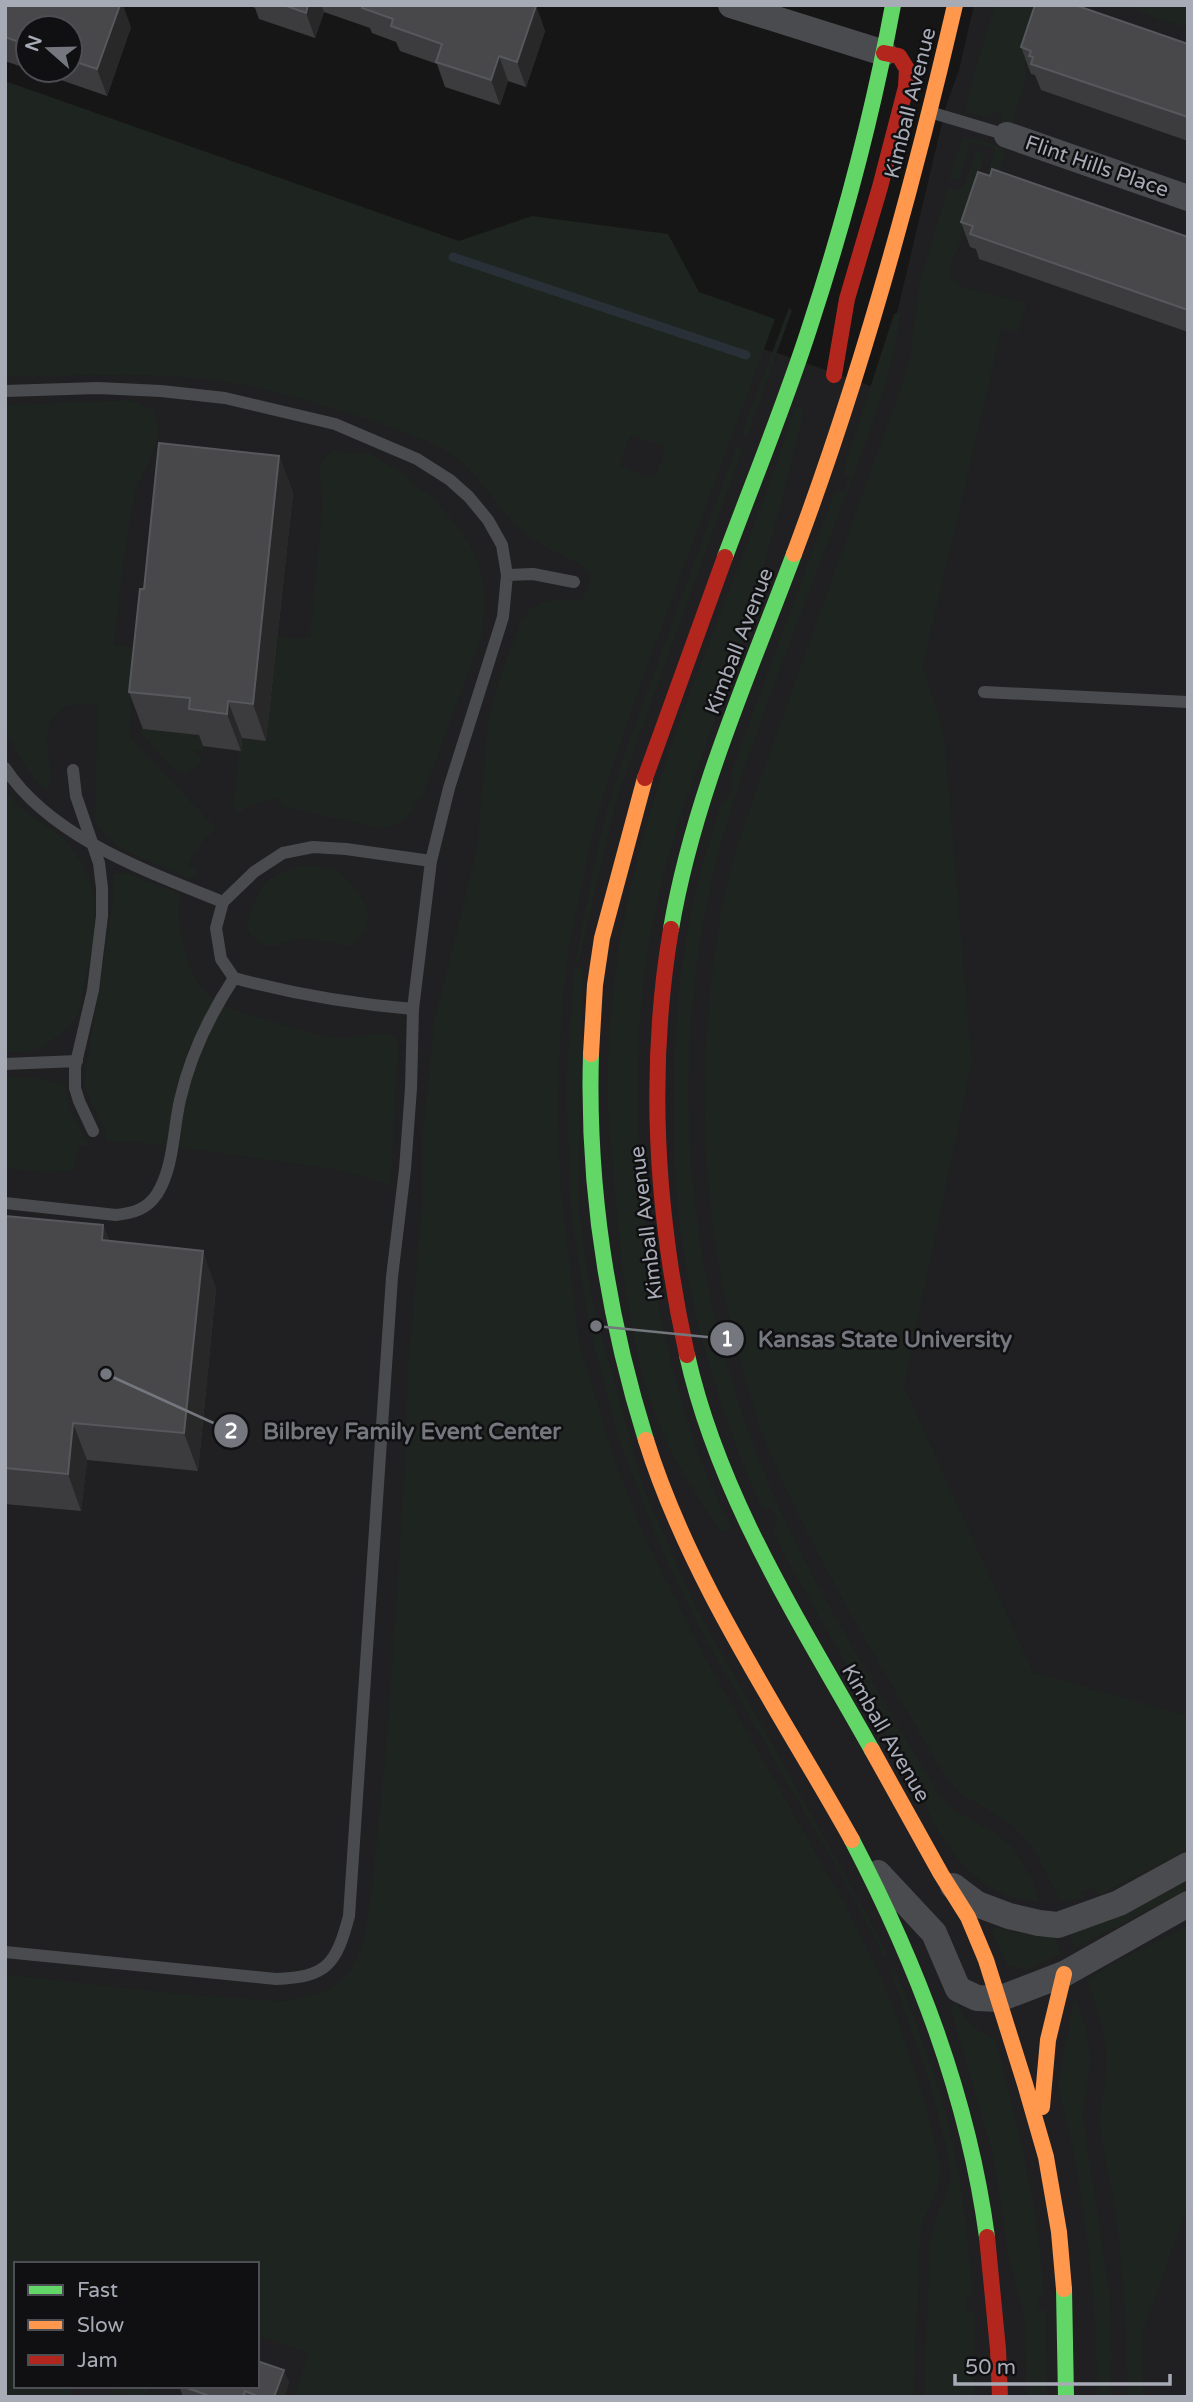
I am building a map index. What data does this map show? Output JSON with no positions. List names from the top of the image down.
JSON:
{
  "streets": {
    "main road": ["Kimball Avenue"],
    "street": ["Flint Hills Place"]
  },
  "places": ["Kansas State University", "Bilbrey Family Event Center"],
  "legend": ["Fast", "Slow", "Jam"],
  "scale_bar": "50 m",
  "north": "left"
}
